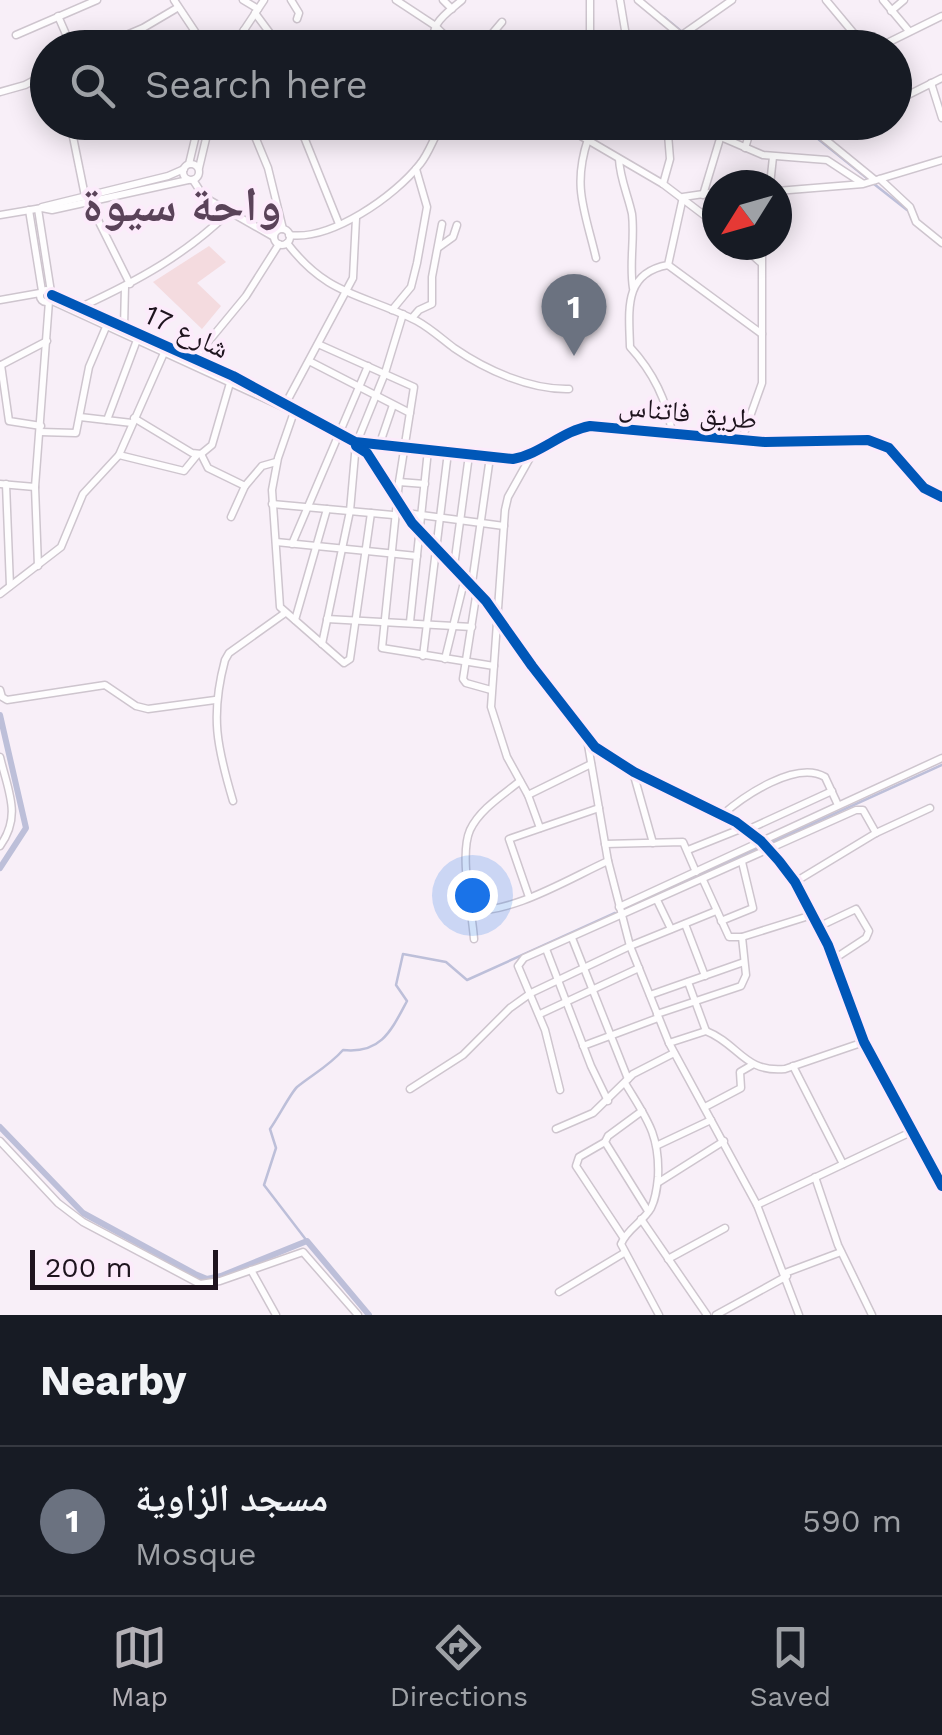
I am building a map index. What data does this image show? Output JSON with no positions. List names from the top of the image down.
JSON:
{
  "streets": {
    "street": ["شارع 17", "طريق فاتناس"]
  },
  "crossings": [
    ["شارع 17", "طريق فاتناس"]
  ],
  "districts": ["واحة سيوة"],
  "scale_bar": "200 m",
  "north": "bottom left",
  "page": {
    "search": "Search here",
    "pins": "1",
    "scale": "200 m",
    "heading": "Nearby",
    "list": [
      {
        "mark": "1",
        "name": "مسجد الزاوية",
        "note": "Mosque",
        "value": "590 m"
      }
    ],
    "nav": ["Map", "Directions", "Saved"]
  }
}
